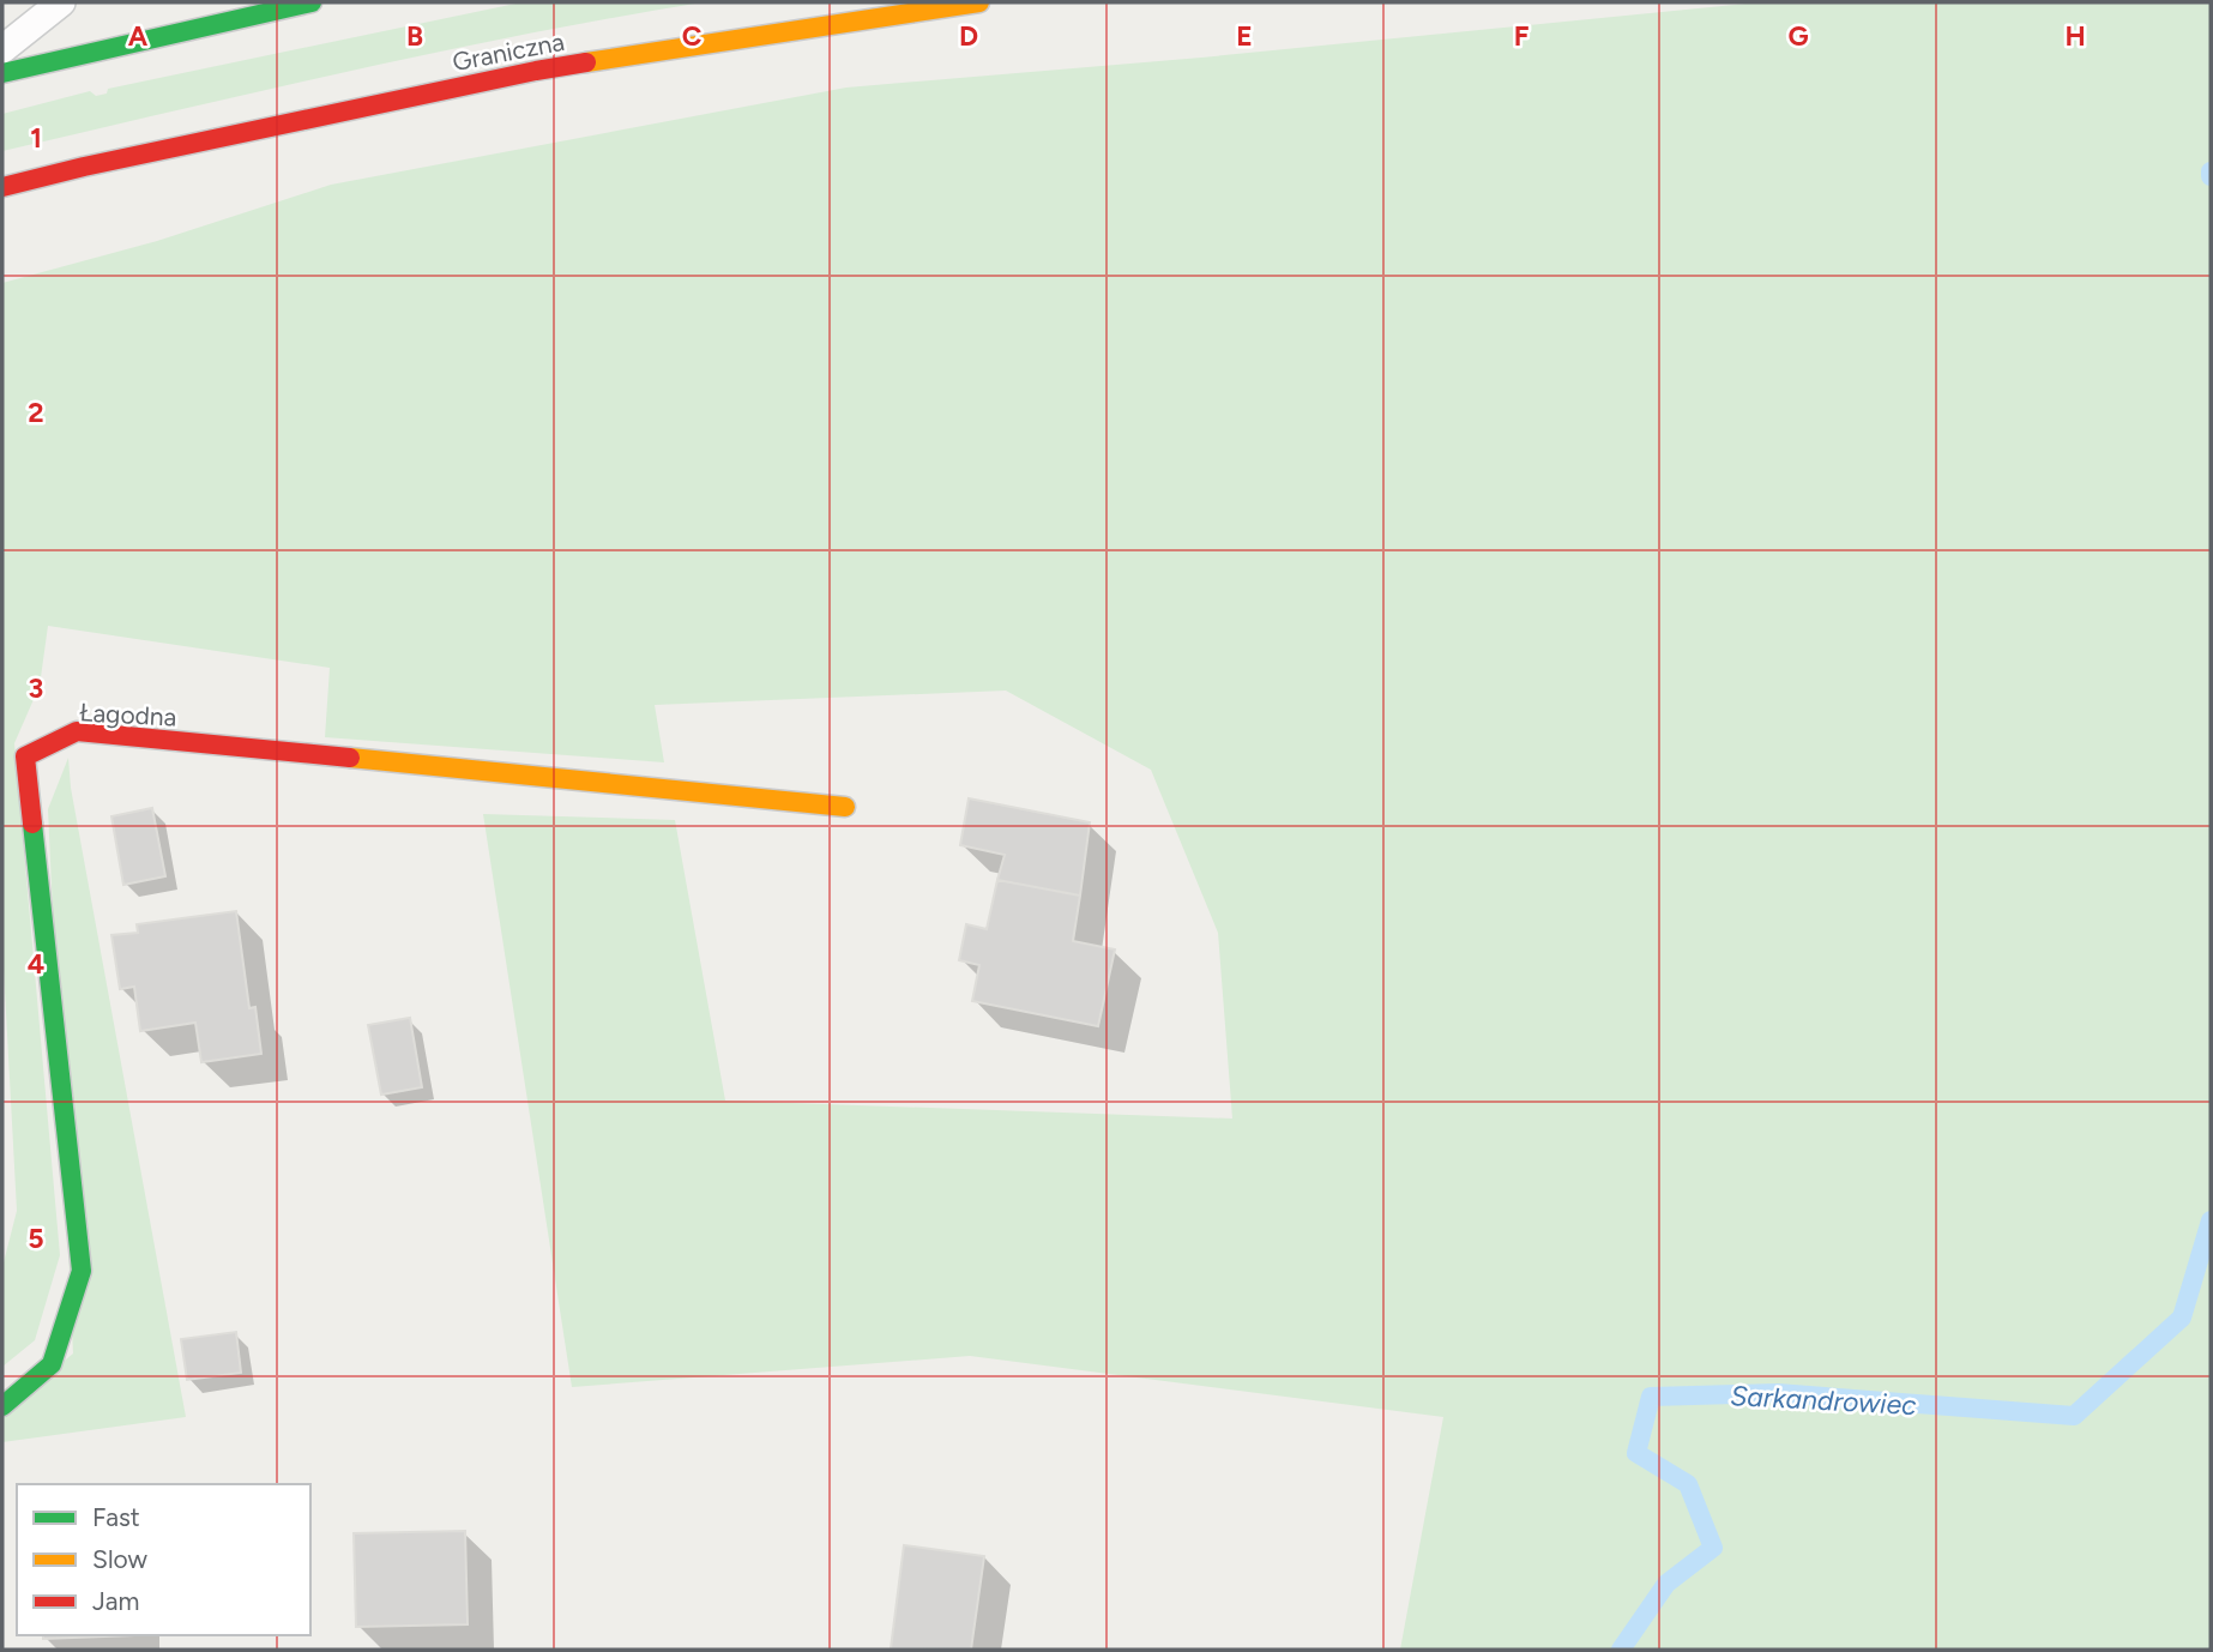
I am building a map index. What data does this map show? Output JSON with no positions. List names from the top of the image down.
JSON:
{
  "streets": {
    "main road": ["Graniczna", "Łagodna"]
  },
  "water": ["Sarkandrowiec"],
  "legend": ["Fast", "Slow", "Jam"],
  "grid": {
    "columns": [
      "A",
      "B",
      "C",
      "D",
      "E",
      "F",
      "G",
      "H"
    ],
    "rows": [
      "1",
      "2",
      "3",
      "4",
      "5"
    ]
  }
}
